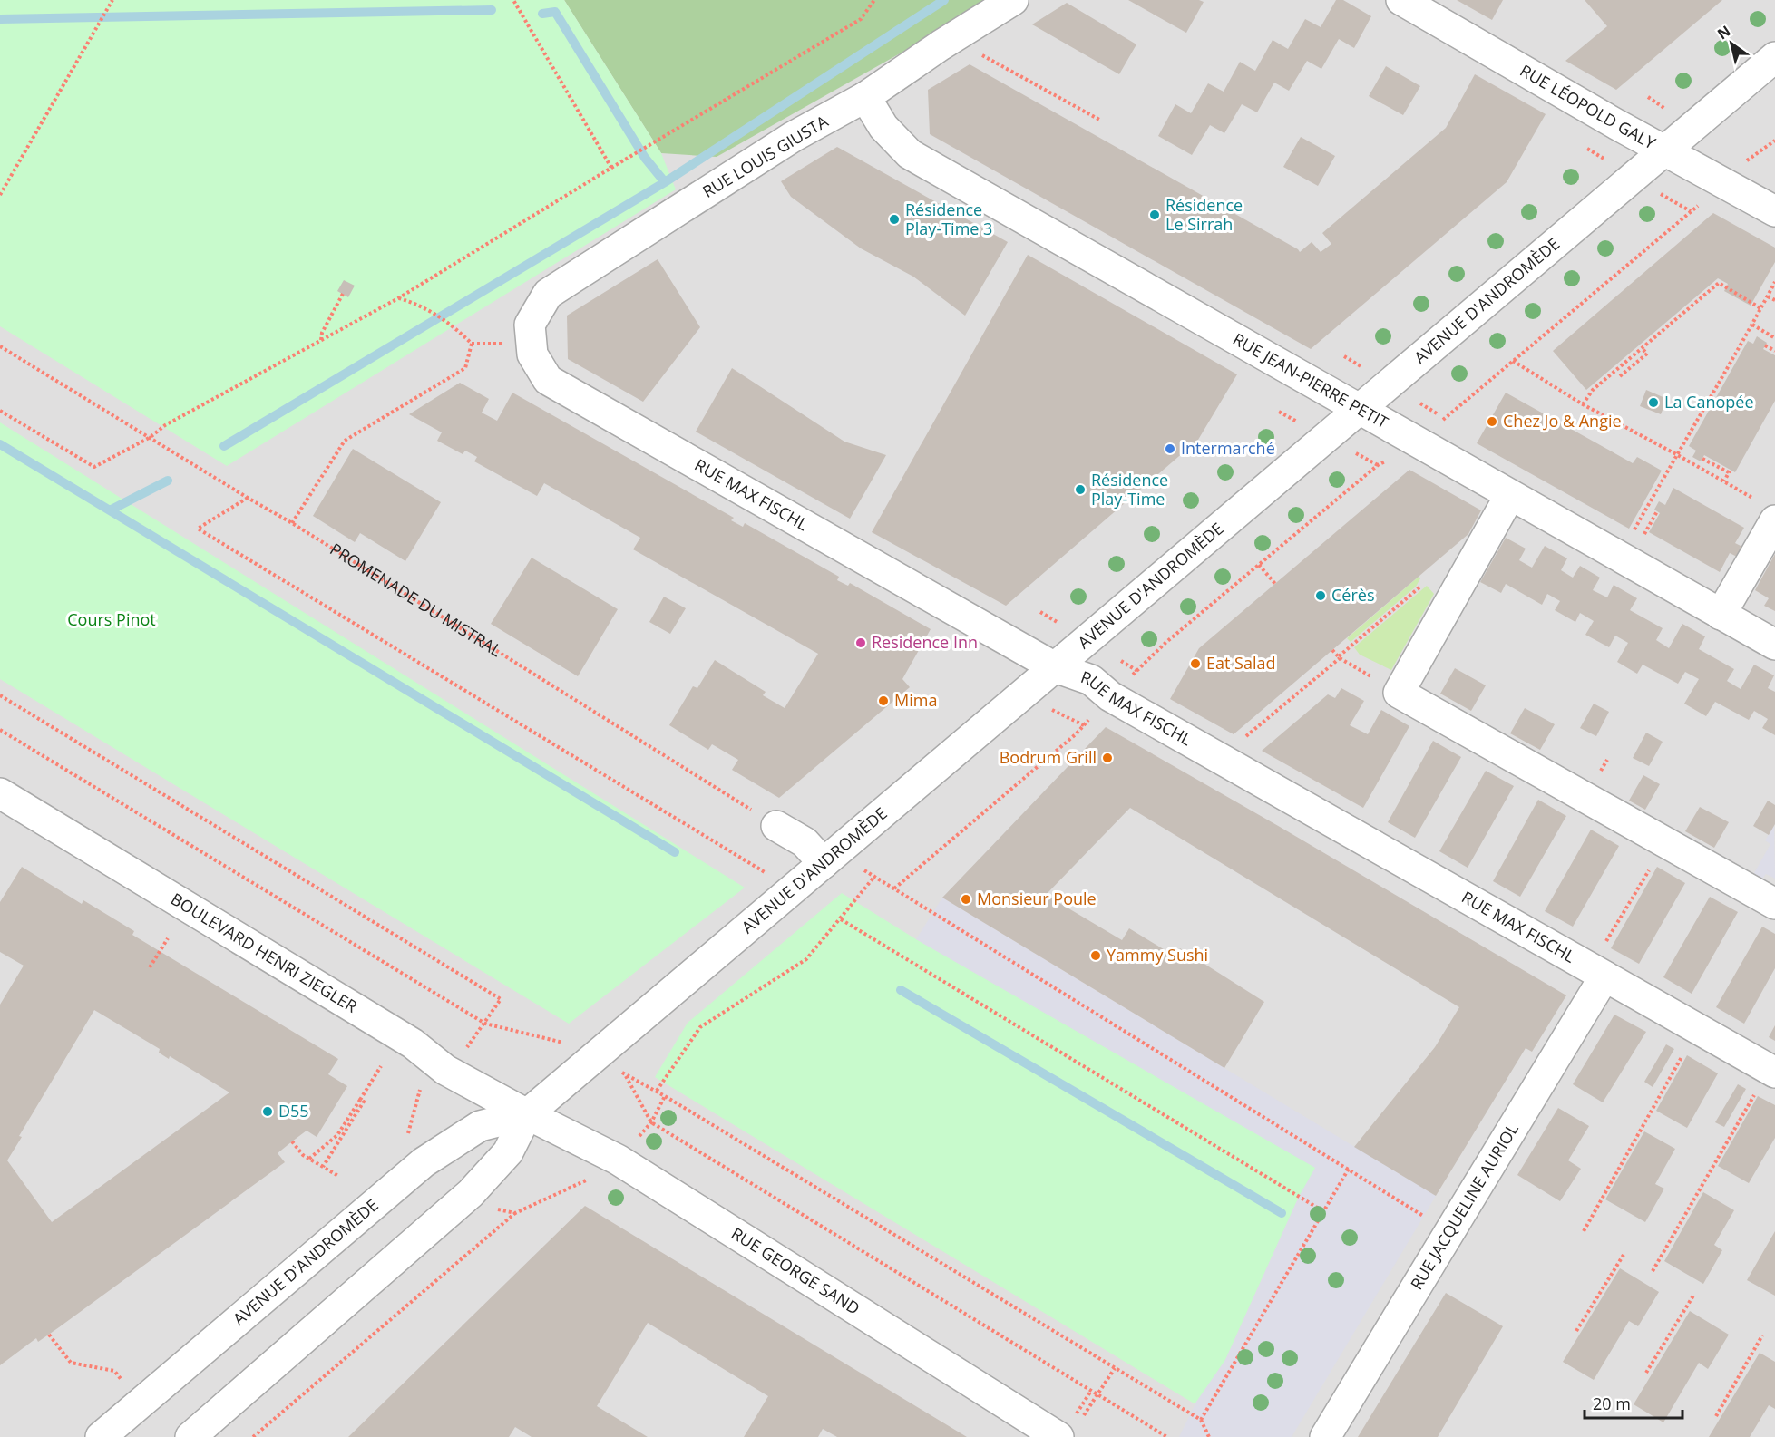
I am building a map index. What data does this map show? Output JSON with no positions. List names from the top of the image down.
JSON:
{
  "streets": {
    "street": [
      "RUE LÉOPOLD GALY",
      "RUE LOUIS GIUSTA",
      "AVENUE D'ANDROMÈDE",
      "RUE JEAN-PIERRE PETIT",
      "RUE MAX FISCHL",
      "BOULEVARD HENRI ZIEGLER",
      "RUE JACQUELINE AURIOL",
      "RUE GEORGE SAND"
    ],
    "path": ["PROMENADE DU MISTRAL"]
  },
  "crossings": [
    ["RUE LÉOPOLD GALY", "AVENUE D'ANDROMÈDE"],
    ["RUE LOUIS GIUSTA", "RUE JEAN-PIERRE PETIT"],
    ["RUE LOUIS GIUSTA", "RUE MAX FISCHL"],
    ["AVENUE D'ANDROMÈDE", "RUE JEAN-PIERRE PETIT"],
    ["AVENUE D'ANDROMÈDE", "RUE MAX FISCHL"],
    ["AVENUE D'ANDROMÈDE", "BOULEVARD HENRI ZIEGLER"],
    ["AVENUE D'ANDROMÈDE", "RUE GEORGE SAND"],
    ["RUE MAX FISCHL", "RUE JACQUELINE AURIOL"],
    ["BOULEVARD HENRI ZIEGLER", "RUE GEORGE SAND"]
  ],
  "parks": ["Cours Pinot"],
  "places": [
    "Résidence Le Sirrah",
    "Résidence Play-Time 3",
    "La Canopée",
    "Chez Jo & Angie",
    "Intermarché",
    "Résidence Play-Time",
    "Cérès",
    "Residence Inn",
    "Eat Salad",
    "Mima",
    "Bodrum Grill",
    "Monsieur Poule",
    "Yammy Sushi",
    "D55"
  ],
  "scale_bar": "20 m",
  "north": "top left"
}
